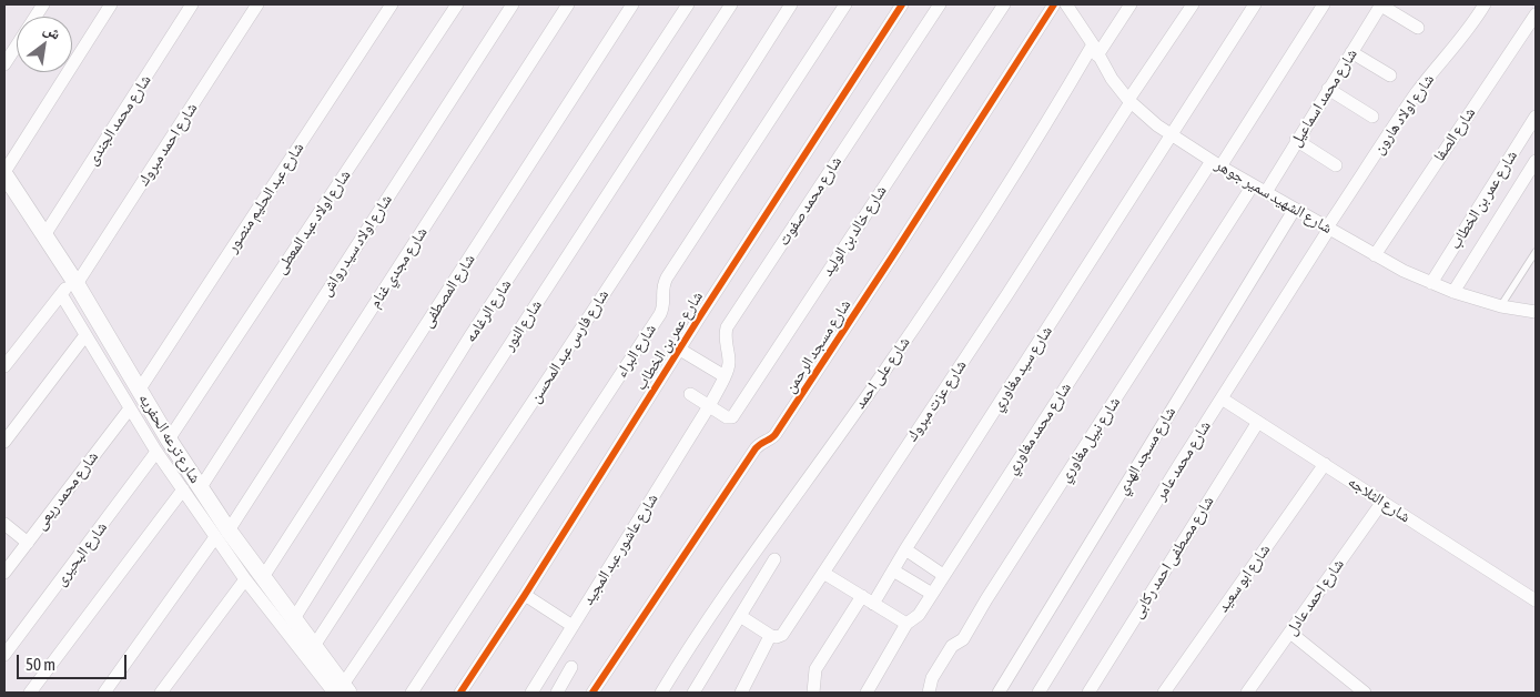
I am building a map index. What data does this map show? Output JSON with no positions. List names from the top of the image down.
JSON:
{
  "streets": {
    "street": [
      "شارع محمد اسماعيل",
      "شارع اولاد هارون",
      "شارع محمد الجندى",
      "شارع الصفا",
      "شارع احمد مبروك",
      "شارع الشهيد سمير جوهر",
      "شارع عبد الحليم منصور",
      "شارع عمر بن الخطاب",
      "شارع محمد صفوت",
      "شارع اولاد عبد المعطى",
      "شارع خالد بن الوليد",
      "شارع اولاد سيد رواش",
      "شارع مجدي غنام",
      "شارع المصطفى",
      "شارع الرغامه",
      "شارع النور",
      "شارع فارس عبد المحسن",
      "شارع مسجد الرحمن",
      "شارع البراء",
      "شارع سيد مغاوري",
      "شارع على احمد",
      "شارع عزت مبروك",
      "شارع محمد مغاوري",
      "شارع ترعه الحفريه",
      "شارع نبيل مغاوري",
      "شارع مسجد الهدي",
      "شارع محمد عامر",
      "شارع محمد ريعى",
      "شارع الثلاجه",
      "شارع عاشور عبد المجيد",
      "شارع البحيرى",
      "شارع مصطفى احمد ركابى",
      "شارع ابو سعيد",
      "شارع احمد عادل"
    ]
  },
  "crossings": [
    ["شارع محمد اسماعيل", "شارع الشهيد سمير جوهر"],
    ["شارع اولاد هارون", "شارع الشهيد سمير جوهر"],
    ["شارع اولاد هارون", "شارع محمد عامر"],
    ["شارع محمد الجندى", "شارع ترعه الحفريه"],
    ["شارع الصفا", "شارع الشهيد سمير جوهر"],
    ["شارع احمد مبروك", "شارع ترعه الحفريه"],
    ["شارع الشهيد سمير جوهر", "شارع عمر بن الخطاب"],
    ["شارع الشهيد سمير جوهر", "شارع سيد مغاوري"],
    ["شارع الشهيد سمير جوهر", "شارع على احمد"],
    ["شارع الشهيد سمير جوهر", "شارع عزت مبروك"],
    ["شارع الشهيد سمير جوهر", "شارع محمد مغاوري"],
    ["شارع الشهيد سمير جوهر", "شارع نبيل مغاوري"],
    ["شارع الشهيد سمير جوهر", "شارع مسجد الهدي"],
    ["شارع الشهيد سمير جوهر", "شارع محمد عامر"],
    ["شارع عبد الحليم منصور", "شارع ترعه الحفريه"],
    ["شارع عمر بن الخطاب", "شارع محمد صفوت"],
    ["شارع محمد صفوت", "شارع خالد بن الوليد"],
    ["شارع محمد صفوت", "شارع عاشور عبد المجيد"],
    ["شارع اولاد عبد المعطى", "شارع ترعه الحفريه"],
    ["شارع اولاد عبد المعطى", "شارع البحيرى"],
    ["شارع خالد بن الوليد", "شارع عاشور عبد المجيد"],
    ["شارع اولاد سيد رواش", "شارع ترعه الحفريه"],
    ["شارع مجدي غنام", "شارع ترعه الحفريه"],
    ["شارع المصطفى", "شارع ترعه الحفريه"],
    ["شارع الرغامه", "شارع ترعه الحفريه"],
    ["شارع النور", "شارع ترعه الحفريه"],
    ["شارع فارس عبد المحسن", "شارع ترعه الحفريه"],
    ["شارع ترعه الحفريه", "شارع محمد ريعى"],
    ["شارع ترعه الحفريه", "شارع البحيرى"],
    ["شارع محمد عامر", "شارع الثلاجه"],
    ["شارع الثلاجه", "شارع مصطفى احمد ركابى"],
    ["شارع الثلاجه", "شارع ابو سعيد"],
    ["شارع الثلاجه", "شارع احمد عادل"]
  ],
  "scale_bar": "50 m",
  "north": "top right"
}
